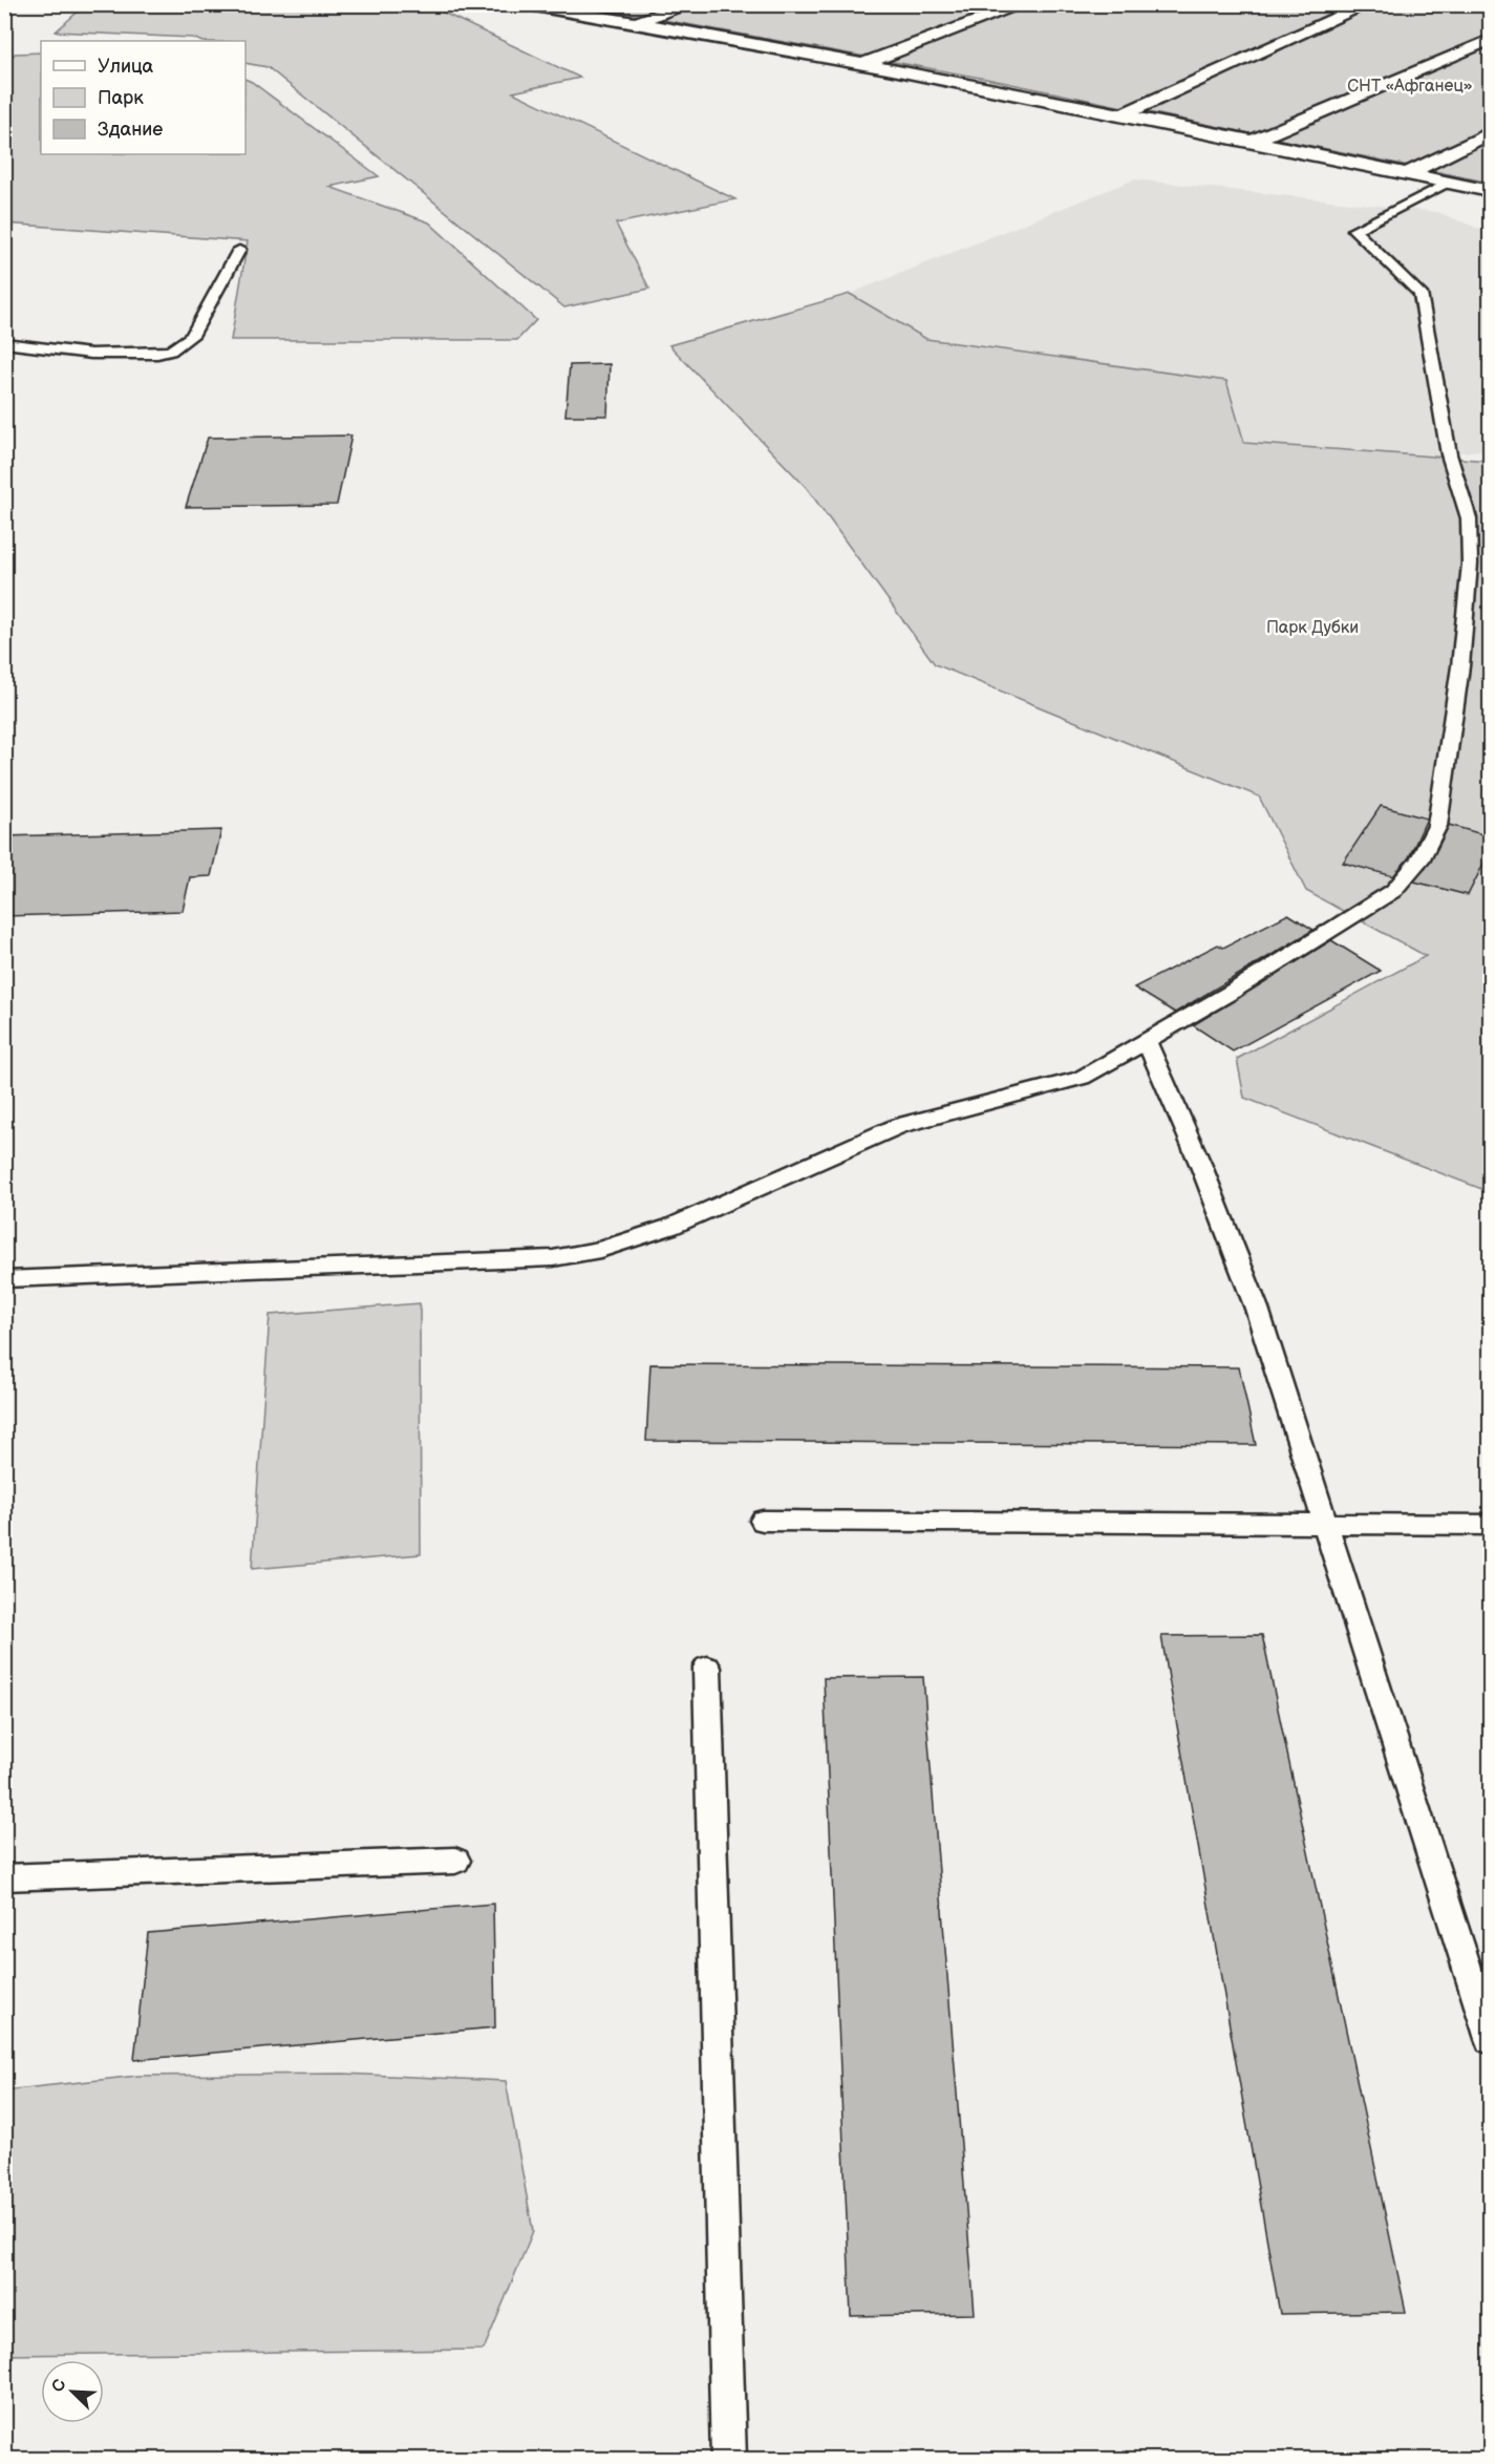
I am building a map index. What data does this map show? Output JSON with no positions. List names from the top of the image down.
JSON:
{
  "parks": ["СНТ «Афганец»", "Парк Дубки"],
  "legend": ["Улица", "Парк", "Здание"],
  "north": "top left"
}
